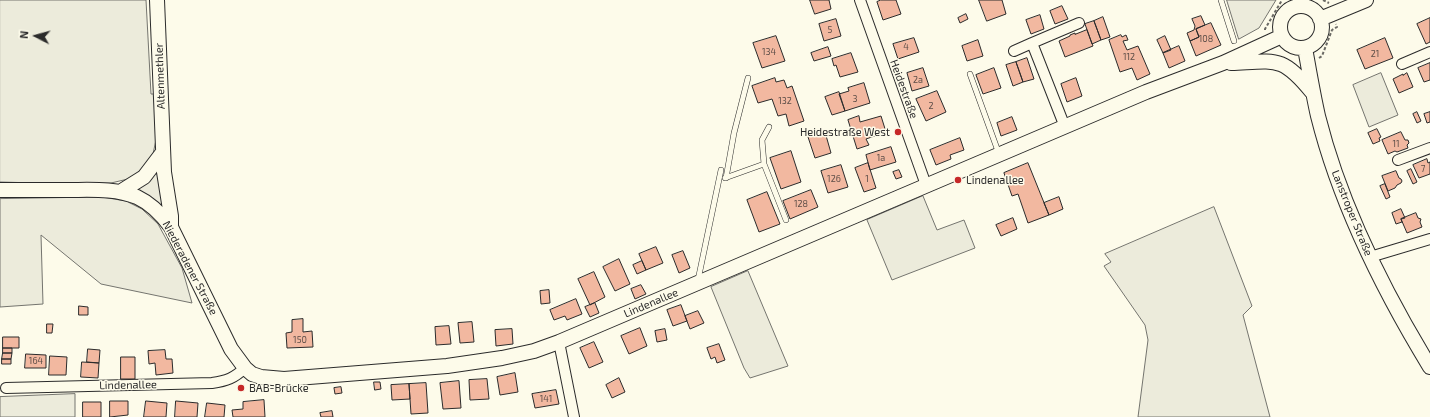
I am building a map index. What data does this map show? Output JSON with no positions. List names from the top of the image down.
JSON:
{
  "streets": {
    "main road": [
      "Altenmethler",
      "Lanstroper Straße",
      "Niederadener Straße",
      "Lindenallee"
    ],
    "street": ["Heidestraße"]
  },
  "crossings": [
    ["Altenmethler", "Niederadener Straße"],
    ["Heidestraße", "Lindenallee"],
    ["Lanstroper Straße", "Lindenallee"],
    ["Niederadener Straße", "Lindenallee"]
  ],
  "places": ["Heidestraße West", "Lindenallee", "BAB-Brücke"],
  "house_numbers": [
    "5",
    "108",
    "4",
    "134",
    "21",
    "112",
    "2a",
    "3",
    "132",
    "2",
    "11",
    "1a",
    "7",
    "126",
    "1",
    "128",
    "150",
    "164",
    "141"
  ],
  "north": "left"
}
